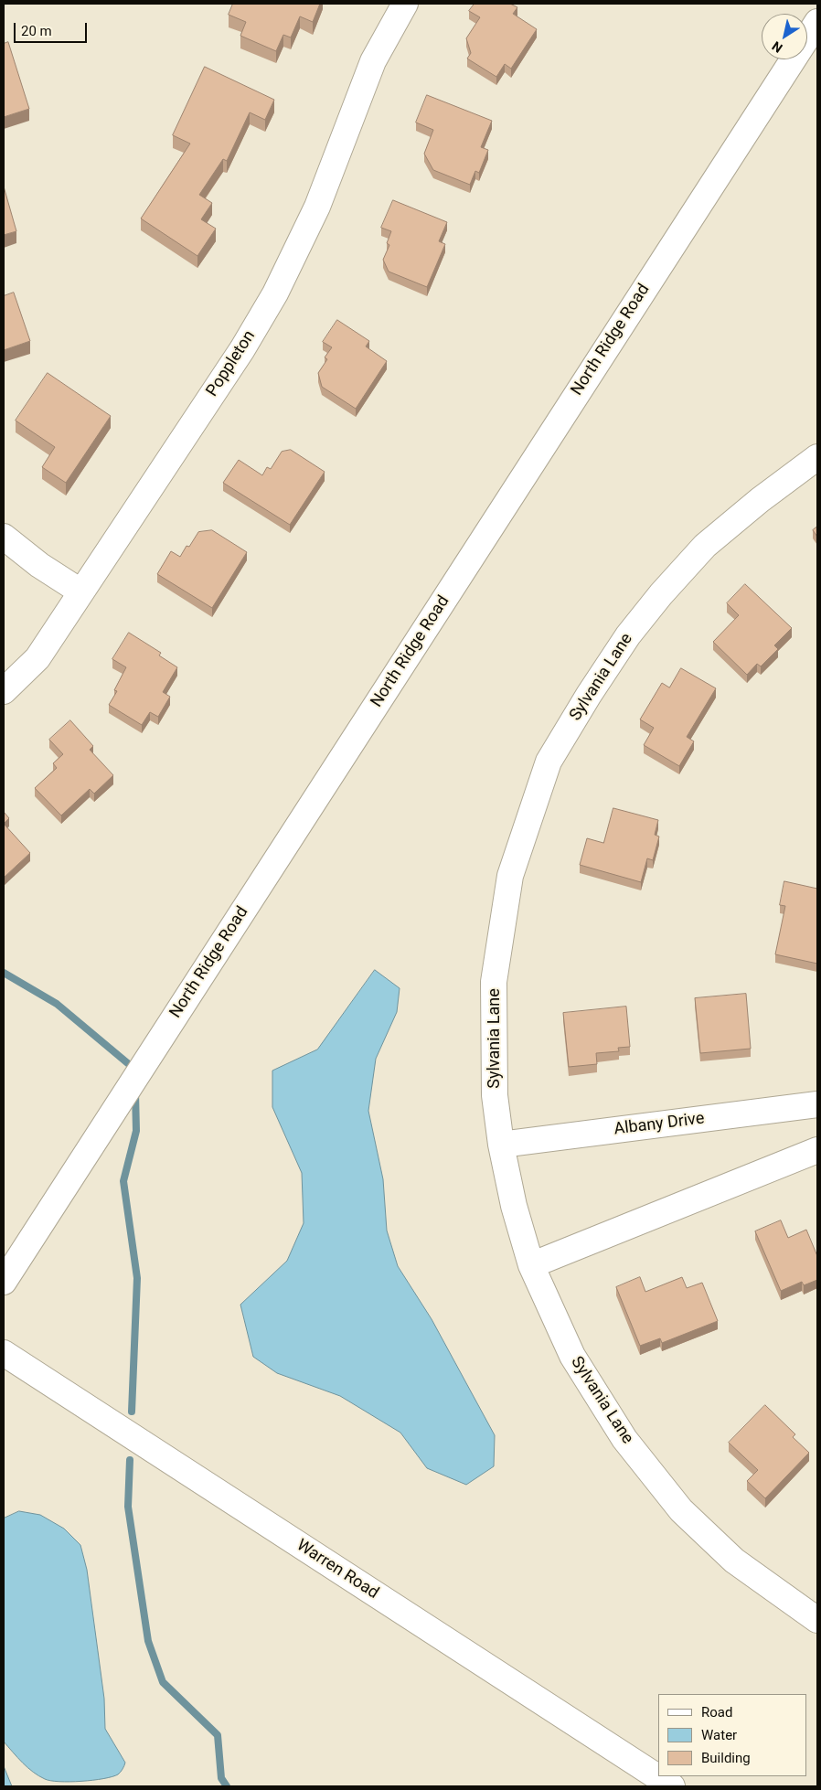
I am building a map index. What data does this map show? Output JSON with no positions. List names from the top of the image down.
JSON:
{
  "streets": {
    "street": [
      "North Ridge Road",
      "Poppleton",
      "Sylvania Lane",
      "Albany Drive",
      "Warren Road"
    ]
  },
  "crossings": [
    ["Sylvania Lane", "Albany Drive"]
  ],
  "legend": ["Road", "Water", "Building"],
  "scale_bar": "20 m",
  "north": "bottom left"
}
